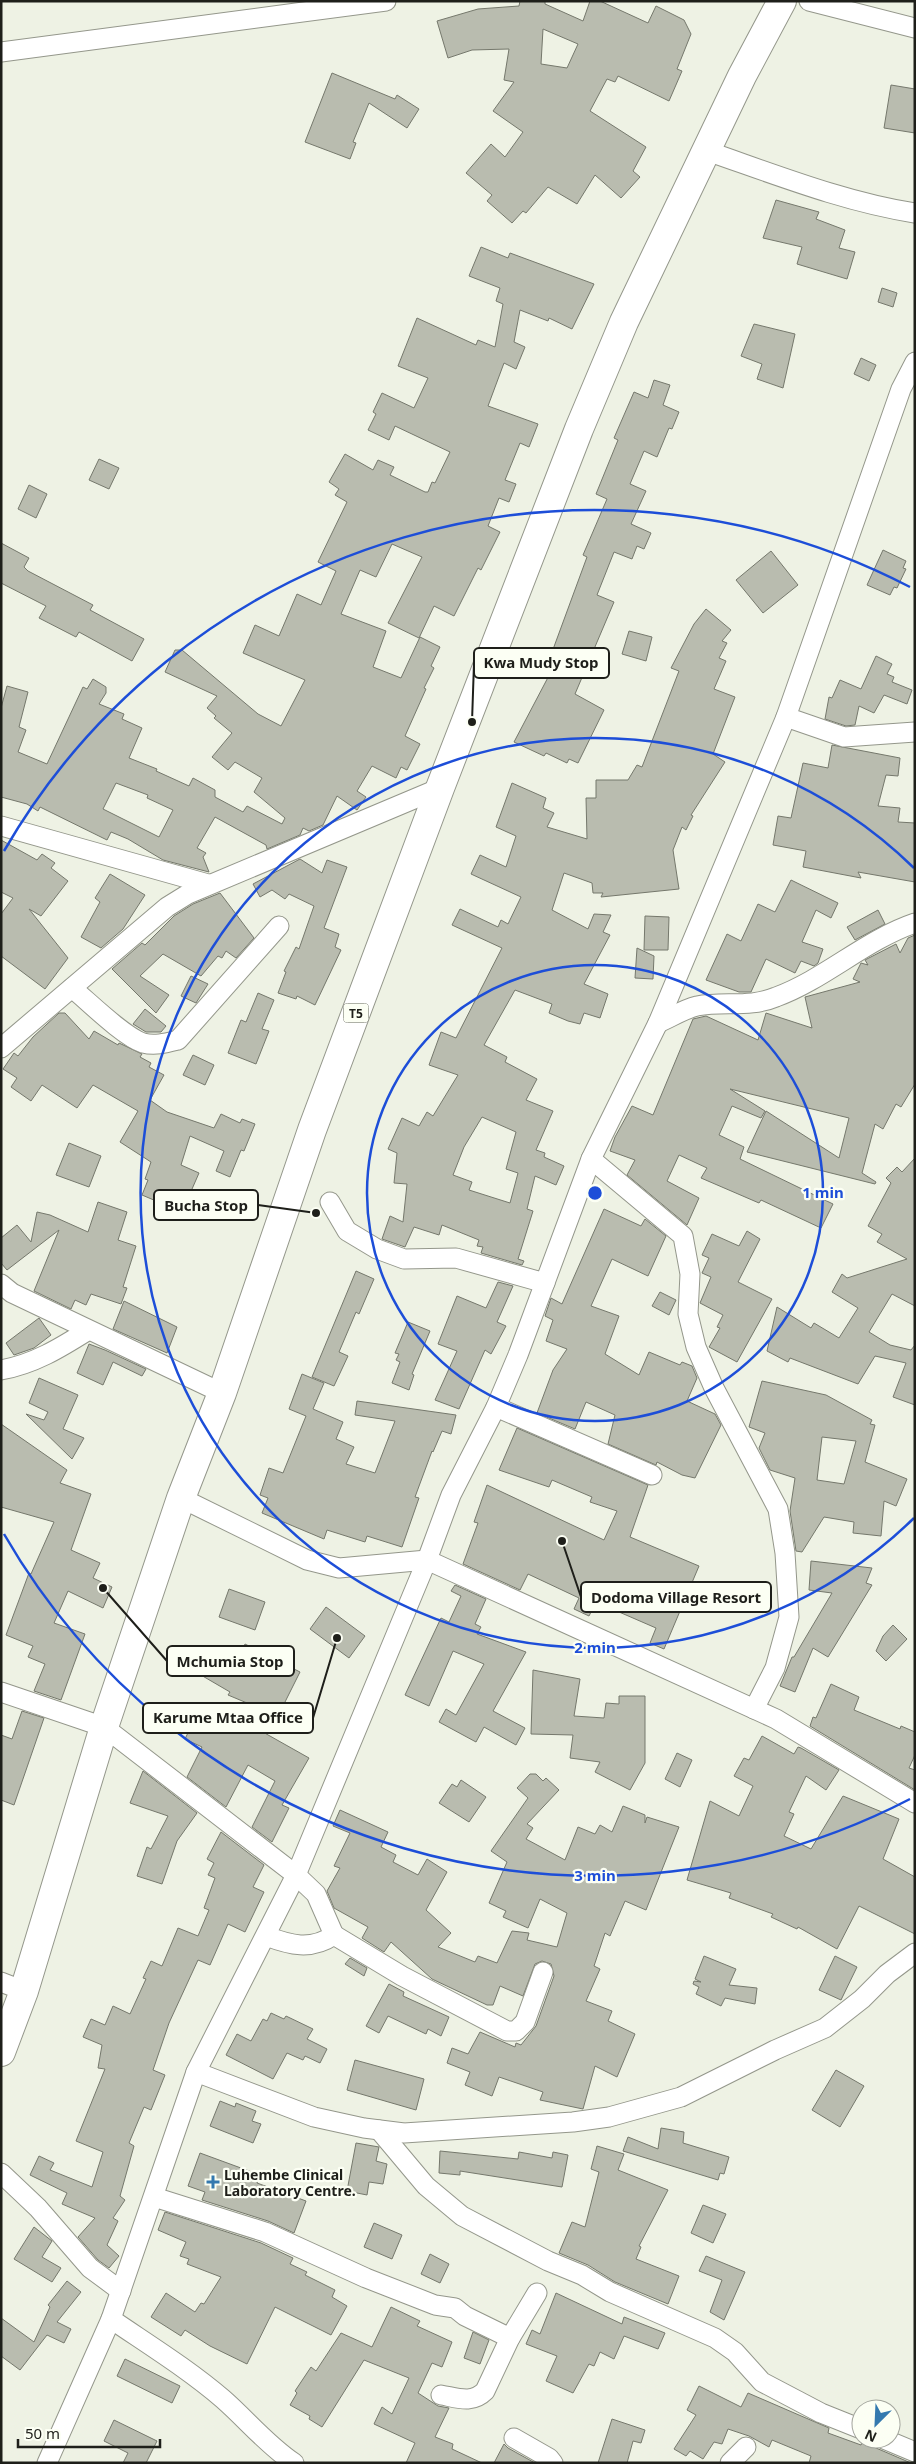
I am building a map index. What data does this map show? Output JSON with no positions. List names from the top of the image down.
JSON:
{
  "streets": {
    "highway": ["T5"]
  },
  "places": {
    "other": [
      "Kwa Mudy Stop",
      "Bucha Stop",
      "Dodoma Village Resort",
      "Mchumia Stop",
      "Karume Mtaa Office"
    ],
    "health": ["Luhembe Clinical Laboratory Centre."]
  },
  "scale_bar": "50 m",
  "north": "bottom left",
  "rings": ["1 min", "2 min", "3 min"]
}
